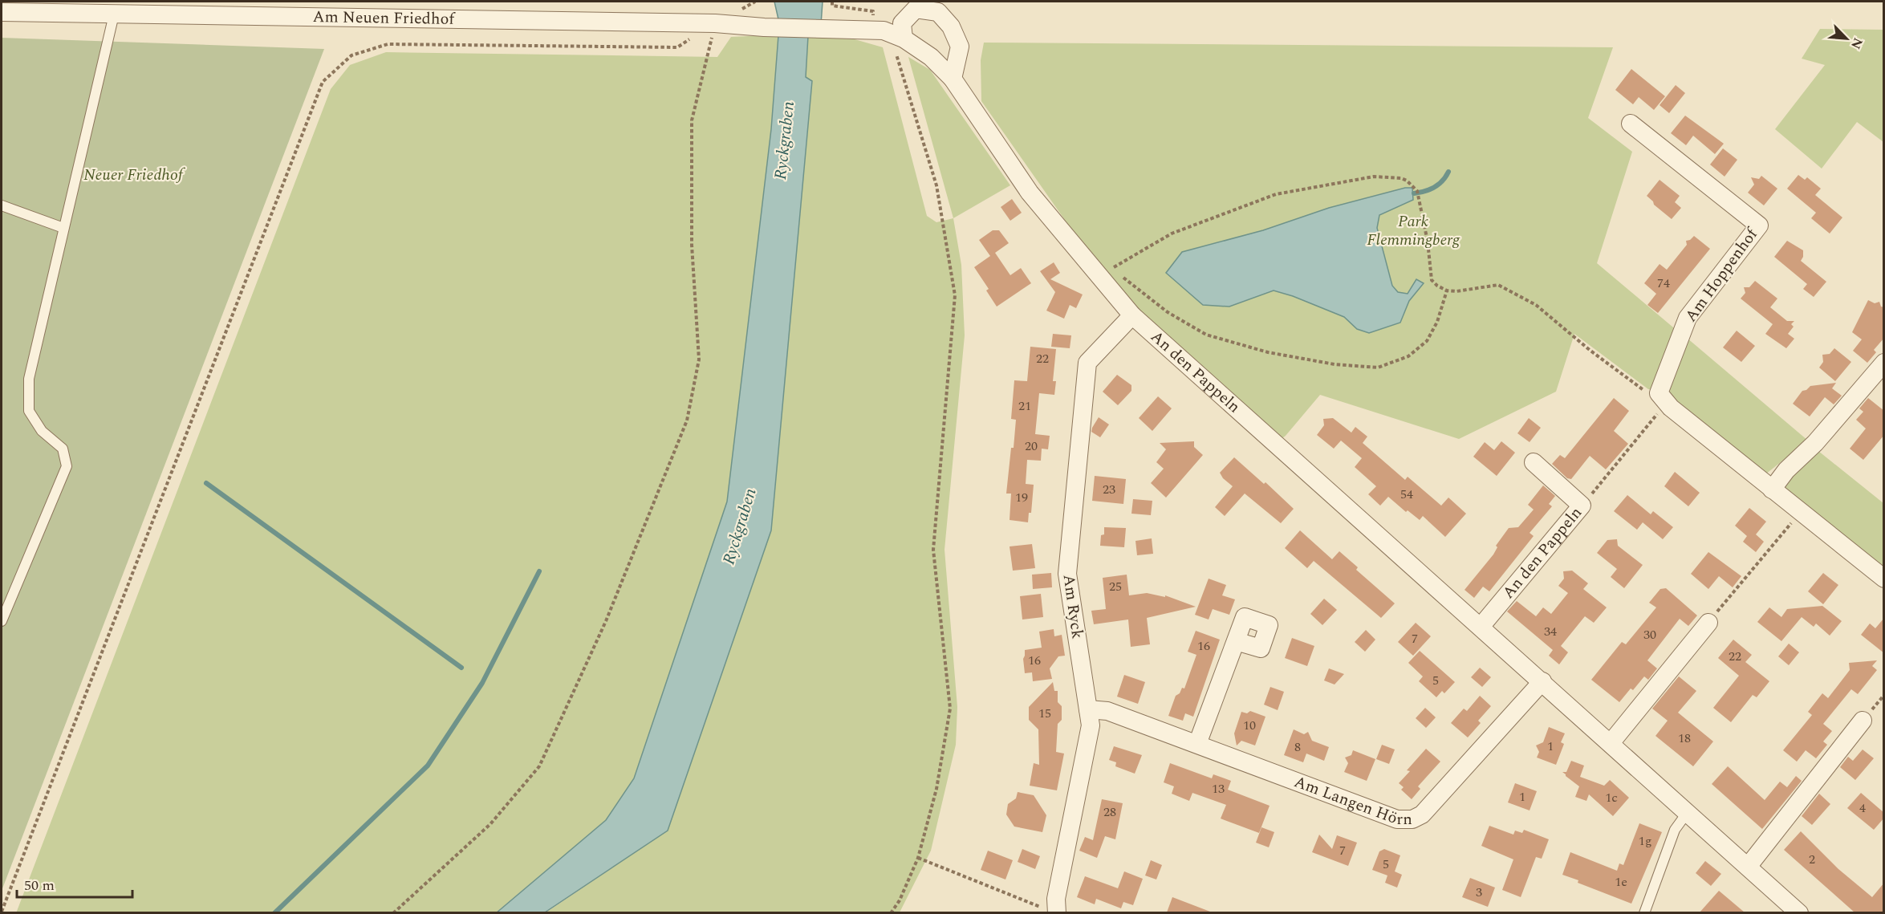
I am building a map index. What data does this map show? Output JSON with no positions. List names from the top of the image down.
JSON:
{
  "streets": {
    "street": [
      "Am Neuen Friedhof",
      "Am Hoppenhof",
      "An den Pappeln",
      "Am Ryck",
      "Am Langen Hörn"
    ]
  },
  "crossings": [
    ["Am Neuen Friedhof", "An den Pappeln"],
    ["An den Pappeln", "Am Ryck"],
    ["An den Pappeln", "Am Langen Hörn"],
    ["Am Ryck", "Am Langen Hörn"]
  ],
  "water": ["Ryckgraben"],
  "parks": ["Neuer Friedhof", "Park Flemmingberg"],
  "house_numbers": [
    "74",
    "22",
    "21",
    "20",
    "23",
    "54",
    "19",
    "25",
    "34",
    "30",
    "7",
    "16",
    "22",
    "16",
    "5",
    "15",
    "10",
    "18",
    "1",
    "8",
    "13",
    "1",
    "1c",
    "4",
    "28",
    "1g",
    "7",
    "2",
    "5",
    "1e",
    "3"
  ],
  "scale_bar": "50 m",
  "north": "bottom right"
}
